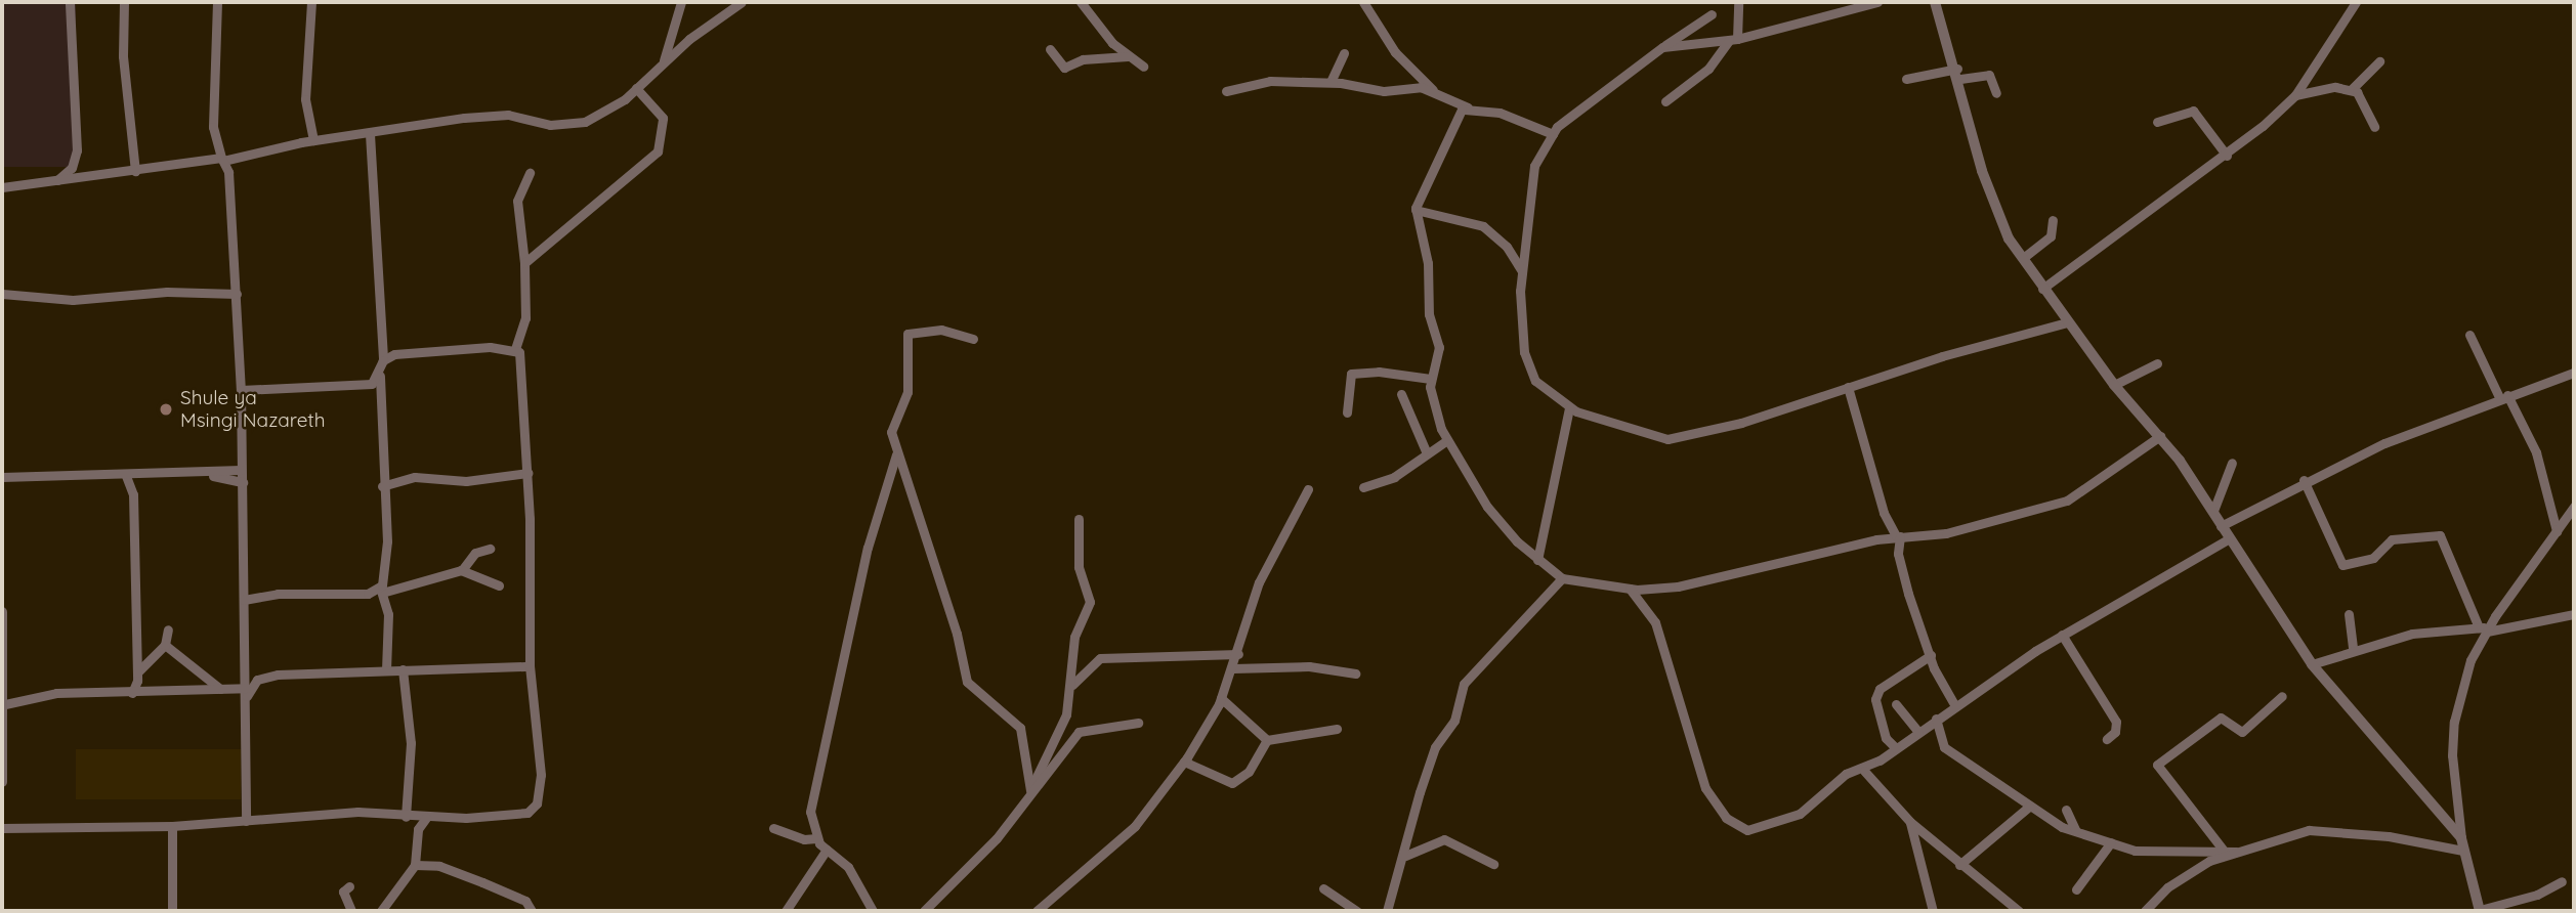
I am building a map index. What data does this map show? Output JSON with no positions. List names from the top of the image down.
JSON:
{
  "places": ["Shule ya Msingi Nazareth"]
}
